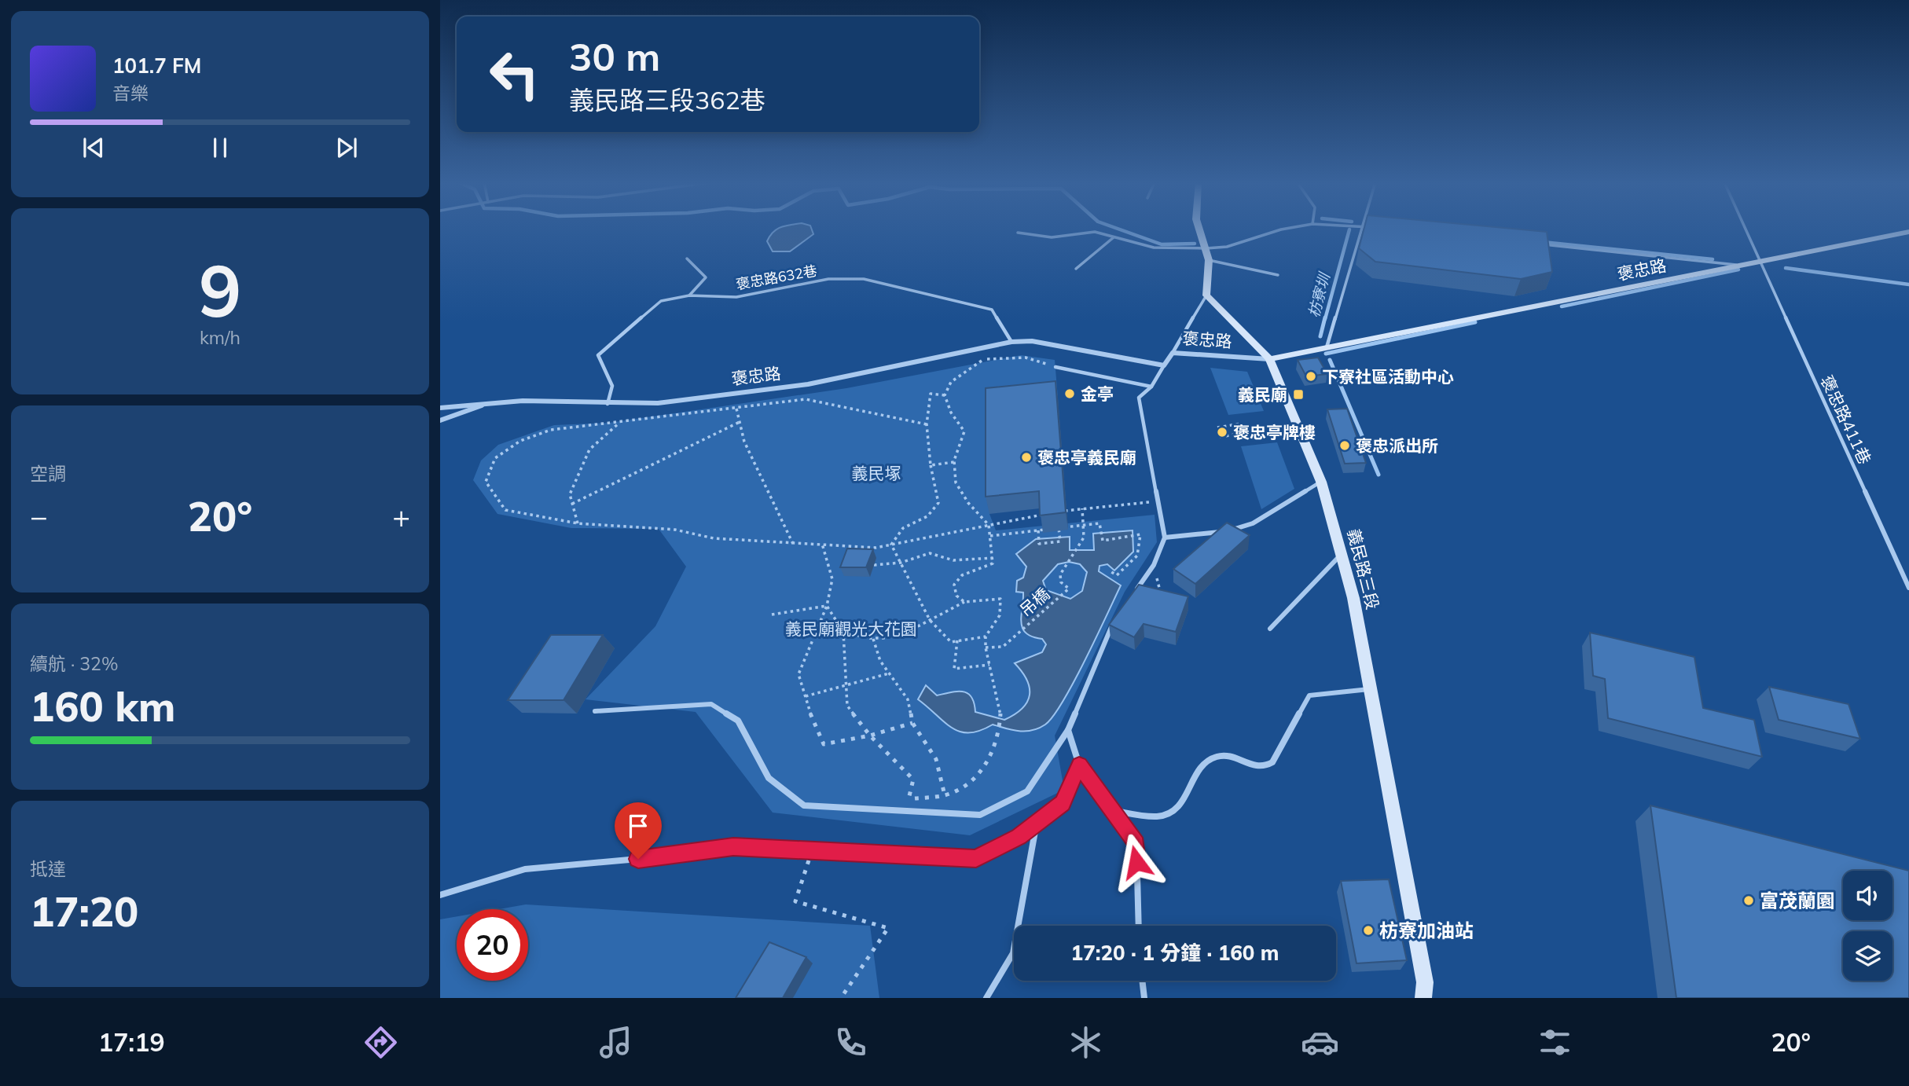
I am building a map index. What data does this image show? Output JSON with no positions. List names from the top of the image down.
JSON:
{
  "streets": {
    "main road": ["褒忠路", "義民路三段"],
    "lane": ["褒忠路632巷", "褒忠路411巷"],
    "path": ["吊橋"]
  },
  "crossings": [
    ["褒忠路", "褒忠路632巷"],
    ["褒忠路", "褒忠路411巷"],
    ["褒忠路", "義民路三段"]
  ],
  "water": ["枋寮圳"],
  "parks": ["義民塚", "義民廟觀光大花園"],
  "places": {
    "other": [
      "下寮社區活動中心",
      "金亭",
      "褒忠亭牌樓",
      "褒忠派出所",
      "褒忠亭義民廟",
      "富茂蘭園",
      "枋寮加油站"
    ],
    "transit": ["義民廟"]
  },
  "page": {
    "turn": ["30 m", "義民路三段362巷"],
    "song": ["101.7 FM", "音樂"],
    "tile": [
      ["9", "km/h"],
      "空調",
      ["續航 · 32%", "160 km"],
      ["抵達", "17:20"]
    ],
    "heat": ["−", "20°", "+"],
    "limit": "20",
    "trip": "17:20 · 1 分鐘 · 160 m",
    "tabs": ["17:19", "20°"]
  }
}
